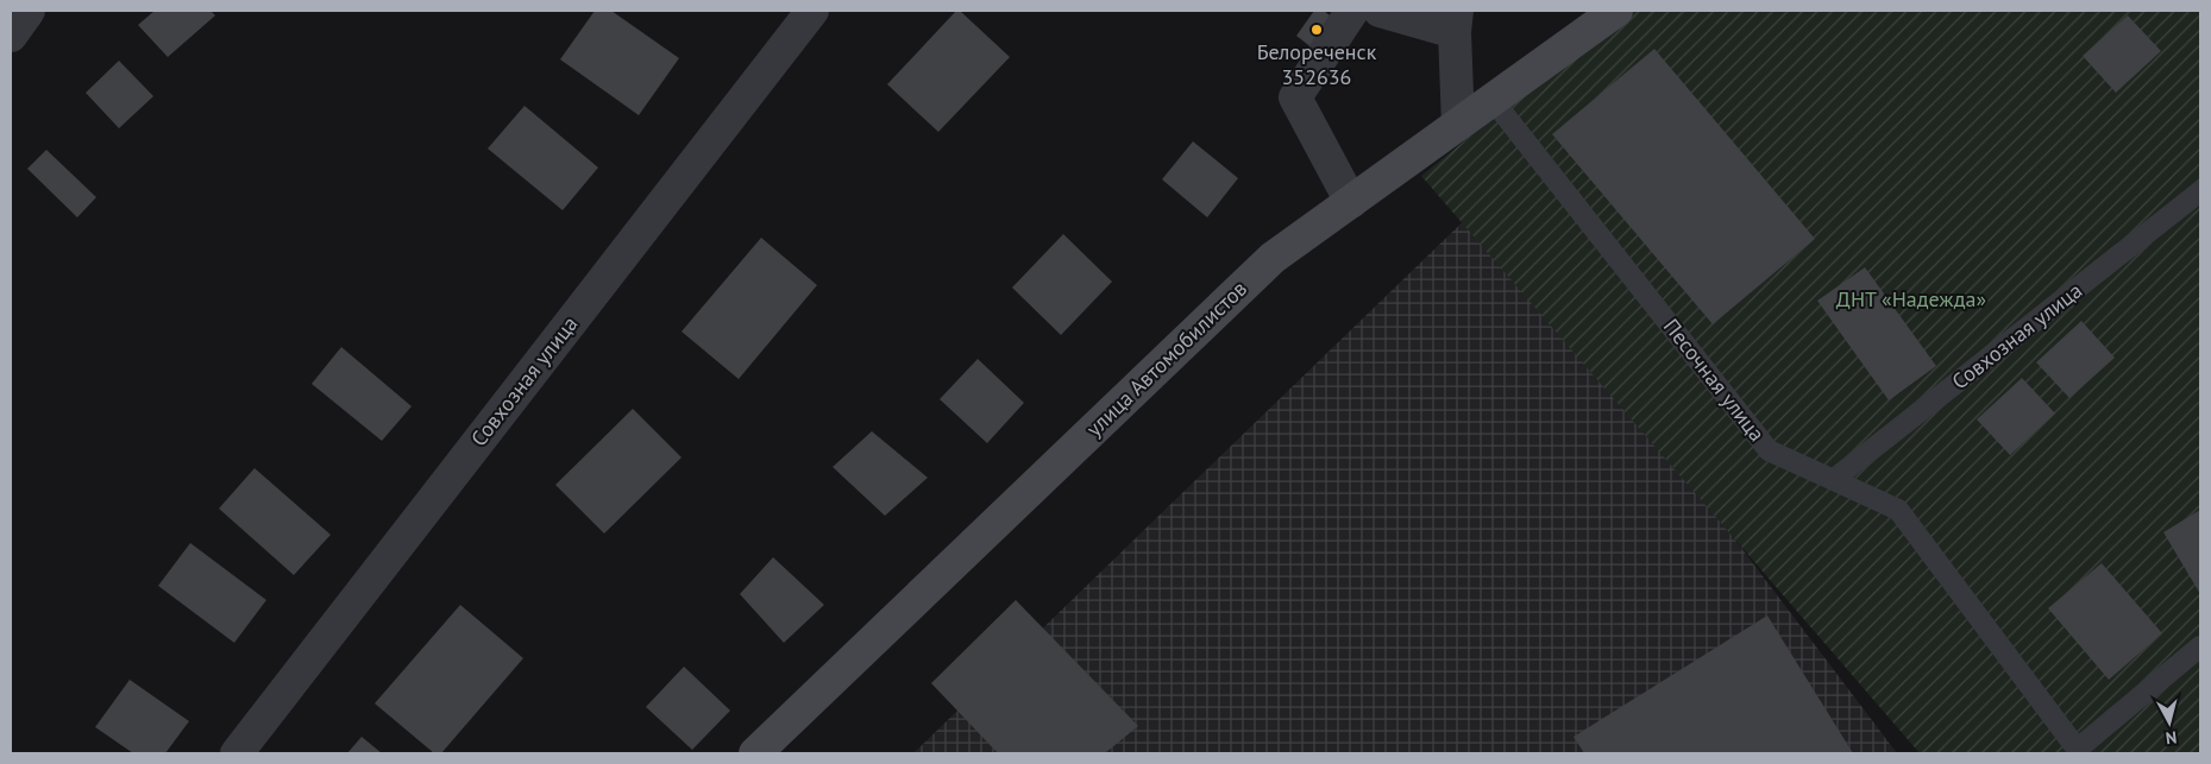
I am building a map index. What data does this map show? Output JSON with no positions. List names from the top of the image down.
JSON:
{
  "streets": {
    "street": ["Совхозная улица", "улица Автомобилистов"],
    "lane": ["Песочная улица"]
  },
  "crossings": [
    ["Совхозная улица", "Песочная улица"],
    ["улица Автомобилистов", "Песочная улица"]
  ],
  "parks": ["ДНТ «Надежда»"],
  "places": ["Белореченск 352636"],
  "north": "bottom"
}
